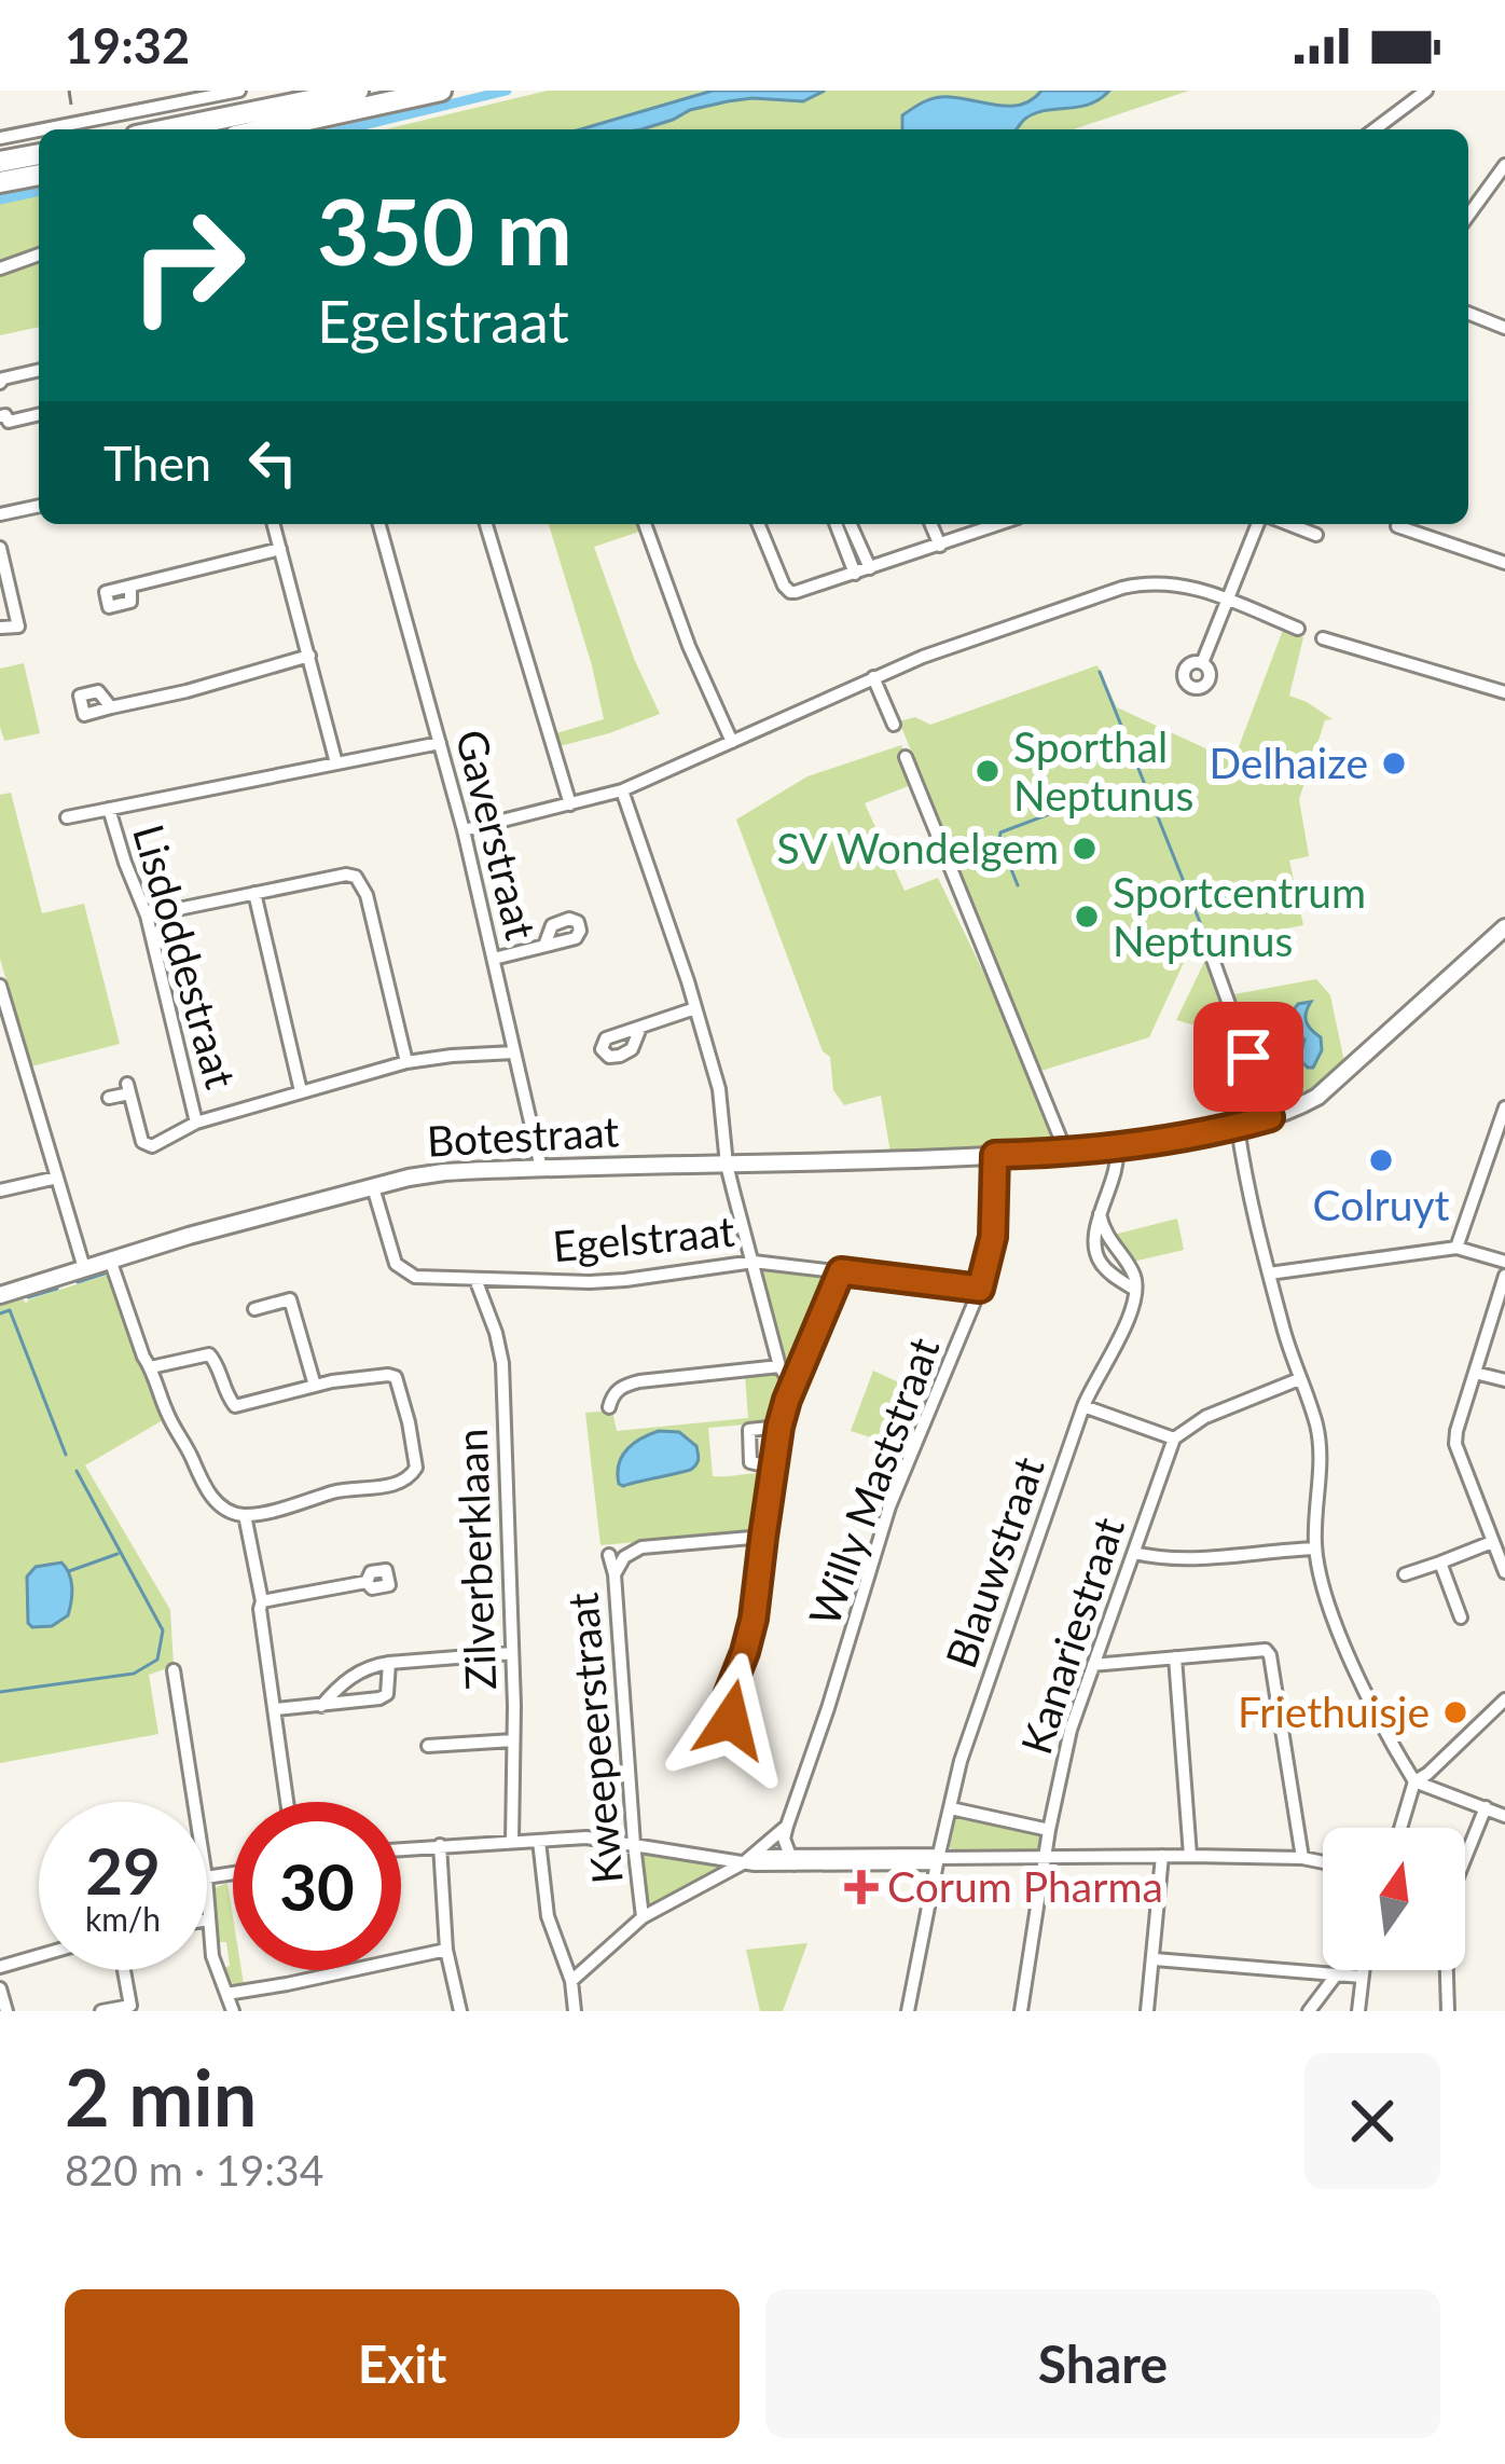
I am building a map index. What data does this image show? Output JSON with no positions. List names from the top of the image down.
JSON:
{
  "streets": {
    "street": [
      "Gaverstraat",
      "Lisdoddestraat",
      "Botestraat",
      "Egelstraat",
      "Willy Maststraat",
      "Zilverberklaan",
      "Blauwstraat",
      "Kanariestraat",
      "Kweepeerstraat"
    ]
  },
  "crossings": [
    ["Gaverstraat", "Botestraat"],
    ["Botestraat", "Egelstraat"],
    ["Botestraat", "Willy Maststraat"],
    ["Egelstraat", "Willy Maststraat"],
    ["Egelstraat", "Zilverberklaan"],
    ["Willy Maststraat", "Kweepeerstraat"]
  ],
  "places": {
    "other": [
      "Delhaize",
      "Sporthal Neptunus",
      "SV Wondelgem",
      "Sportcentrum Neptunus",
      "Colruyt",
      "Friethuisje"
    ],
    "health": ["Corum Pharma"]
  },
  "north": "top",
  "page": {
    "status": "19:32",
    "turn": ["350 m", "Egelstraat"],
    "then": "Then",
    "speed": "29 km/h",
    "limit": "30",
    "heading": ["2 min", "820 m · 19:34"],
    "buttons": ["Exit", "Share"]
  }
}
